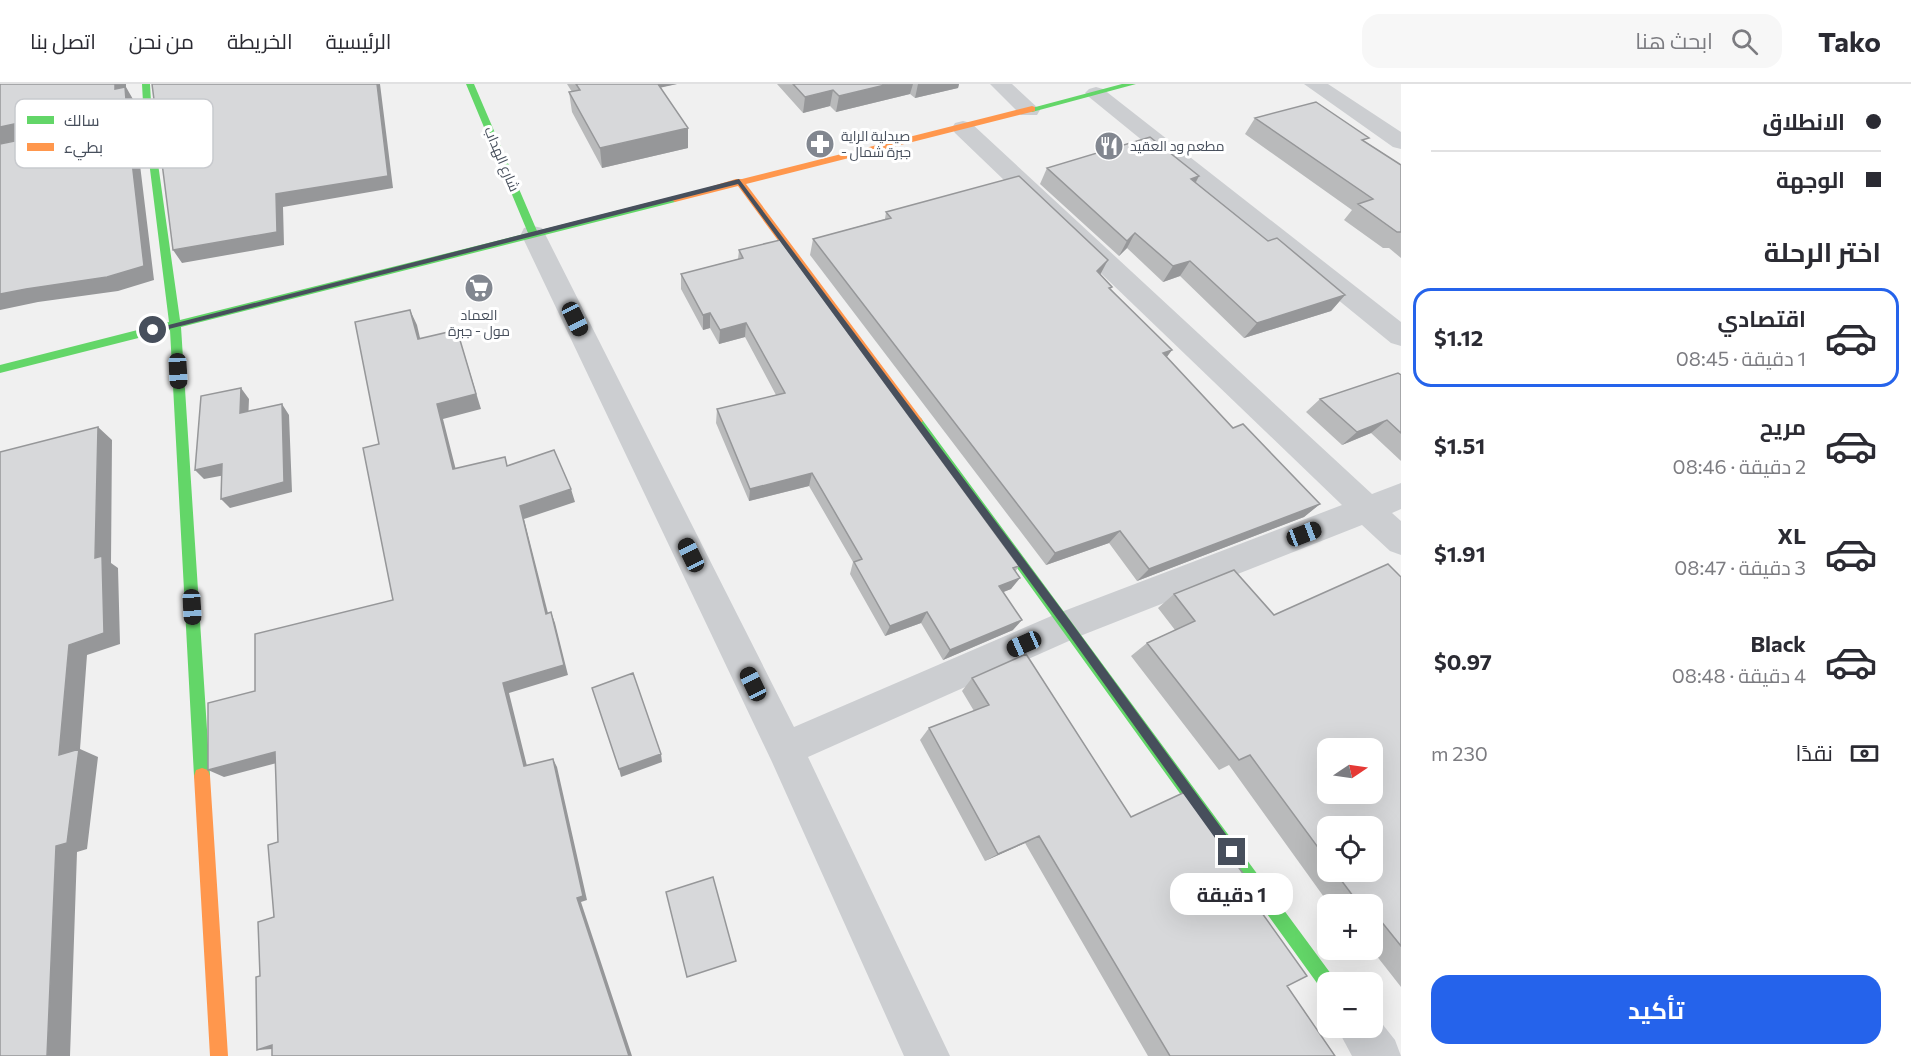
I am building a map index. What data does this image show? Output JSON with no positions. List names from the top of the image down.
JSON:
{
  "streets": {
    "street": ["شارع الهداب"]
  },
  "places": {
    "pharmacy": ["صيدلية الراية - جبرة شمال"],
    "restaurant": ["مطعم ود العقيد"],
    "supermarket": ["العماد مول - جبرة"]
  },
  "legend": ["سالك", "بطيء"],
  "north": "right",
  "page": {
    "header": "Tako",
    "search": "ابحث هنا",
    "nav": [
      "الرئيسية",
      "الخريطة",
      "من نحن",
      "اتصل بنا"
    ],
    "banner": ["الانطلاق", "الوجهة"],
    "heading": "اختر الرحلة",
    "list": [
      {
        "name": "اقتصادي",
        "note": "1 دقيقة · 08:45",
        "value": "$1.12"
      },
      {
        "name": "مريح",
        "note": "2 دقيقة · 08:46",
        "value": "$1.51"
      },
      {
        "name": "XL",
        "note": "3 دقيقة · 08:47",
        "value": "$1.91"
      },
      {
        "name": "Black",
        "note": "4 دقيقة · 08:48",
        "value": "$0.97"
      }
    ],
    "pay": ["نقدًا", "230 m"],
    "map_buttons": ["+", "−"],
    "bubble": "1 دقيقة",
    "buttons": "تأكيد"
  }
}
